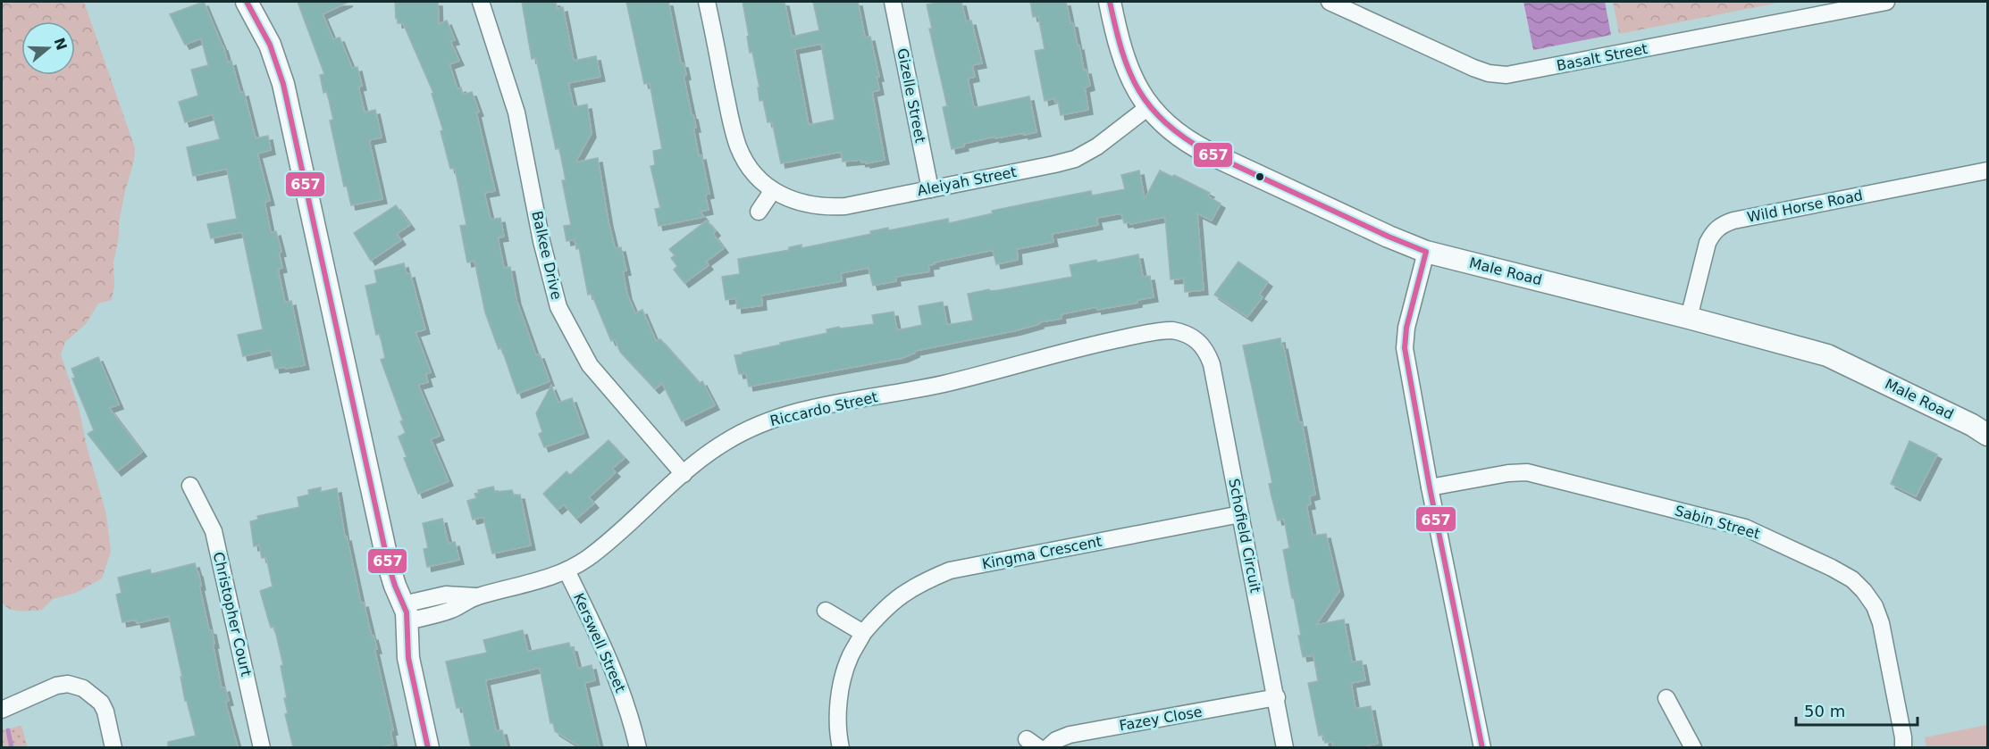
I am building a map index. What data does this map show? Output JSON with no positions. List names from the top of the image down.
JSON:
{
  "streets": {
    "street": [
      "Basalt Street",
      "Gizelle Street",
      "Aleiyah Street",
      "Wild Horse Road",
      "Balkee Drive",
      "Male Road",
      "Riccardo Street",
      "Sabin Street",
      "Schofield Circuit",
      "Kingma Crescent",
      "Christopher Court",
      "Kerswell Street",
      "Fazey Close"
    ]
  },
  "crossings": [
    ["Gizelle Street", "Aleiyah Street"],
    ["Aleiyah Street", "Male Road"],
    ["Wild Horse Road", "Male Road"],
    ["Balkee Drive", "Riccardo Street"],
    ["Riccardo Street", "Schofield Circuit"],
    ["Riccardo Street", "Kerswell Street"],
    ["Schofield Circuit", "Kingma Crescent"],
    ["Schofield Circuit", "Fazey Close"]
  ],
  "lines": ["transit line 657"],
  "scale_bar": "50 m",
  "north": "right"
}
